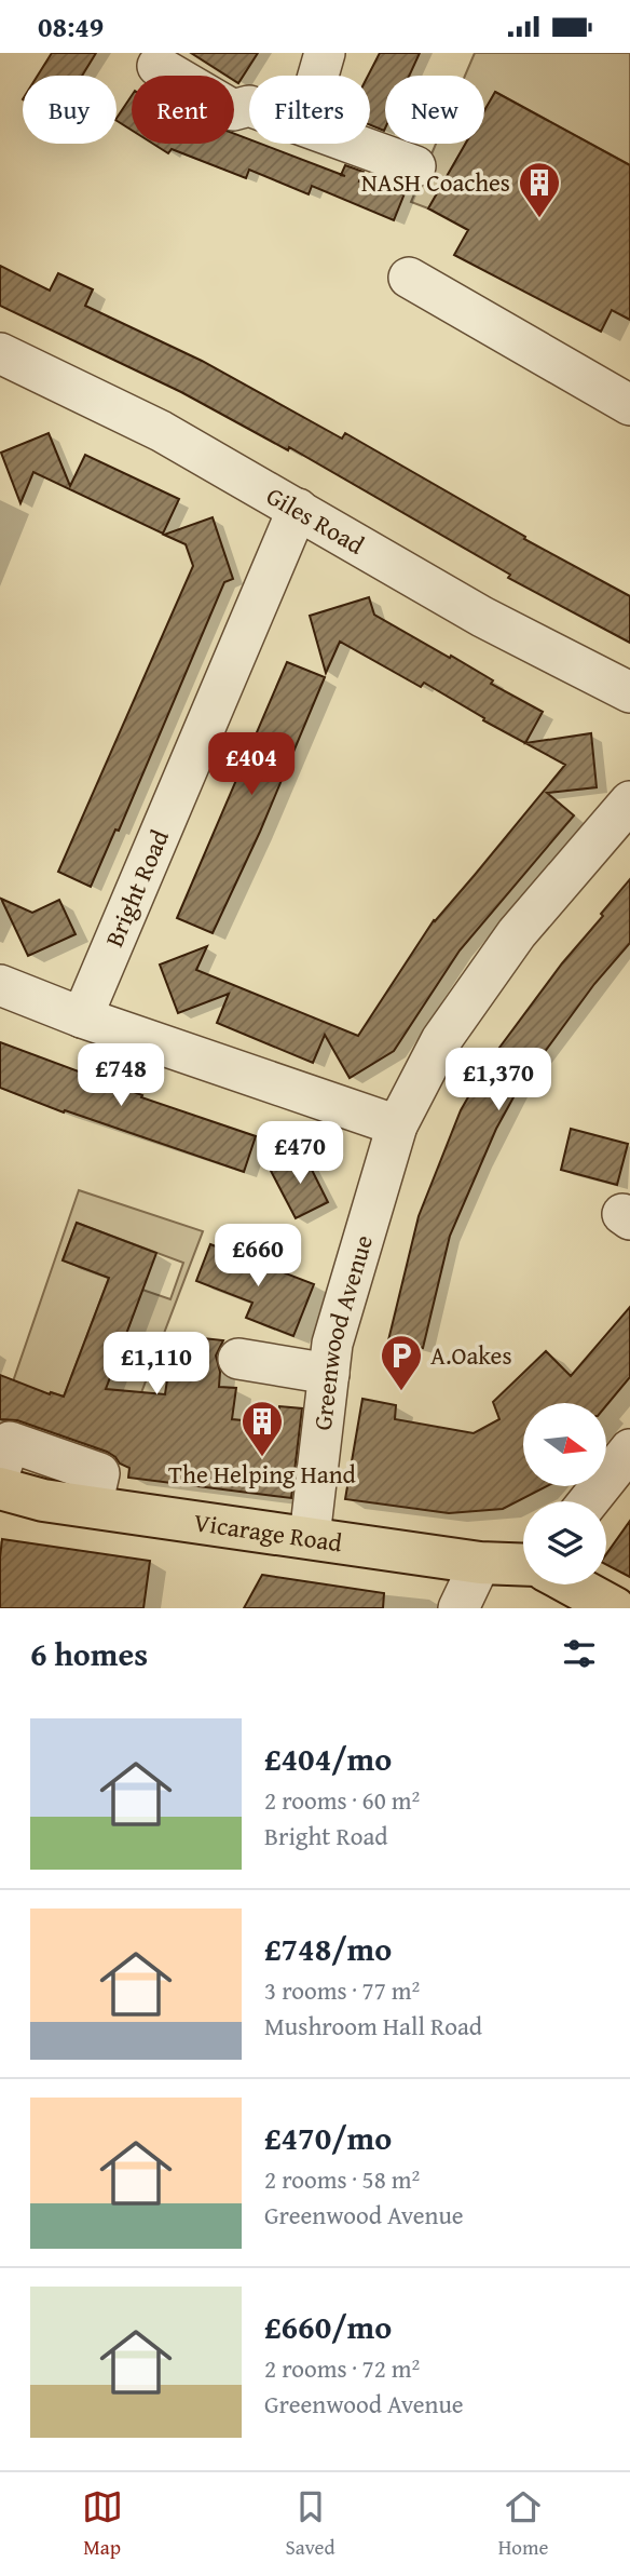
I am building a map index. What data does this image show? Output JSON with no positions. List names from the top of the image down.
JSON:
{
  "streets": {
    "main road": ["Vicarage Road"],
    "street": ["Giles Road", "Bright Road", "Greenwood Avenue"]
  },
  "crossings": [
    ["Giles Road", "Bright Road"],
    ["Greenwood Avenue", "Vicarage Road"]
  ],
  "places": {
    "building": ["NASH Coaches", "The Helping Hand"],
    "parking": ["A.Oakes"]
  },
  "north": "right",
  "page": {
    "status": "08:49",
    "chip": [
      "Buy",
      "Rent",
      "Filters",
      "New"
    ],
    "price": [
      "£404",
      "£748",
      "£1,370",
      "£470",
      "£660",
      "£1,110"
    ],
    "heading": "6 homes",
    "list": [
      {
        "name": "£404/mo",
        "note": "2 rooms · 60 m² · Bright Road"
      },
      {
        "name": "£748/mo",
        "note": "3 rooms · 77 m² · Mushroom Hall Road"
      },
      {
        "name": "£470/mo",
        "note": "2 rooms · 58 m² · Greenwood Avenue"
      },
      {
        "name": "£660/mo",
        "note": "2 rooms · 72 m² · Greenwood Avenue"
      }
    ],
    "tabs": ["Map", "Saved", "Home"]
  }
}
